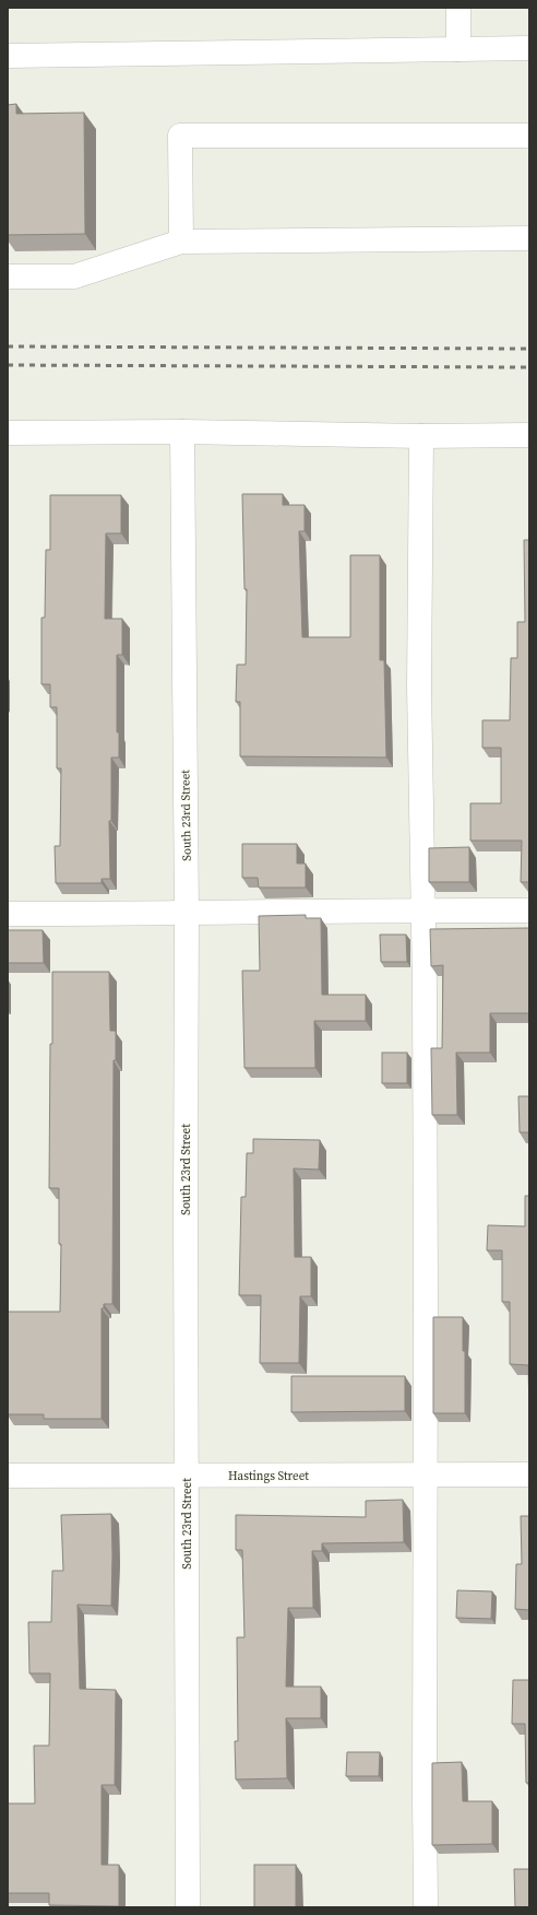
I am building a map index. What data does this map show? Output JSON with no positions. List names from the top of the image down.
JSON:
{
  "streets": {
    "street": ["South 23rd Street", "Hastings Street"]
  },
  "crossings": [
    ["South 23rd Street", "Hastings Street"]
  ]
}
